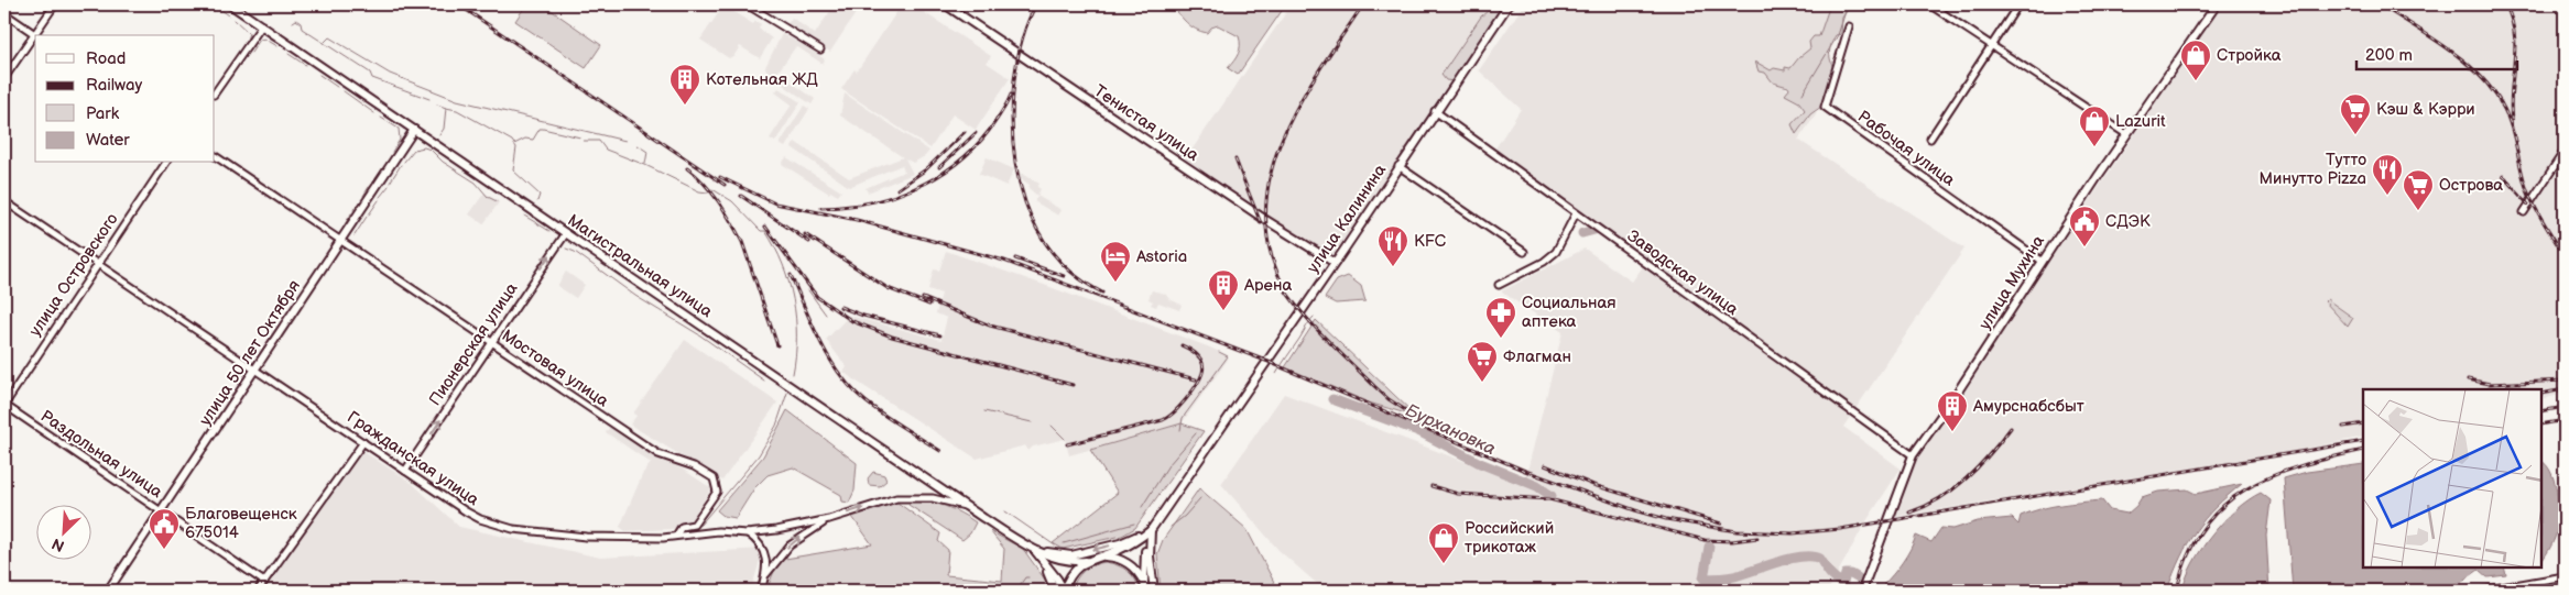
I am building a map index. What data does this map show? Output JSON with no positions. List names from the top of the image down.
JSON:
{
  "streets": {
    "main road": [
      "Тенистая улица",
      "улица Калинина",
      "Магистральная улица",
      "улица Мухина",
      "улица 50 лет Октября"
    ],
    "street": [
      "Рабочая улица",
      "Заводская улица",
      "улица Островского",
      "Пионерская улица",
      "Мостовая улица",
      "Раздольная улица",
      "Гражданская улица"
    ]
  },
  "crossings": [
    ["Тенистая улица", "улица Калинина"],
    ["Рабочая улица", "улица Мухина"],
    ["улица Калинина", "Заводская улица"],
    ["Магистральная улица", "Пионерская улица"],
    ["Магистральная улица", "улица 50 лет Октября"],
    ["Магистральная улица", "Гражданская улица"],
    ["Заводская улица", "улица Мухина"],
    ["улица Островского", "Раздольная улица"],
    ["улица Островского", "Гражданская улица"],
    ["Пионерская улица", "Мостовая улица"],
    ["Пионерская улица", "Гражданская улица"],
    ["улица 50 лет Октября", "Мостовая улица"],
    ["улица 50 лет Октября", "Раздольная улица"],
    ["улица 50 лет Октября", "Гражданская улица"],
    ["Мостовая улица", "Гражданская улица"]
  ],
  "one_way": ["Пионерская улица"],
  "water": ["Бурхановка"],
  "places": {
    "shop": ["Стройка", "Lazurit", "Российский трикотаж"],
    "building": ["Котельная ЖД", "Арена", "Амурснабсбыт"],
    "supermarket": ["Кэш & Кэрри", "Острова", "Флагман"],
    "restaurant": ["Тутто Минутто Pizza", "KFC"],
    "public building": ["СДЭК", "Благовещенск 675014"],
    "hotel": ["Astoria"],
    "pharmacy": ["Социальная аптека"]
  },
  "legend": [
    "Road",
    "Railway",
    "Park",
    "Water"
  ],
  "scale_bar": "200 m",
  "north": "bottom left"
}
